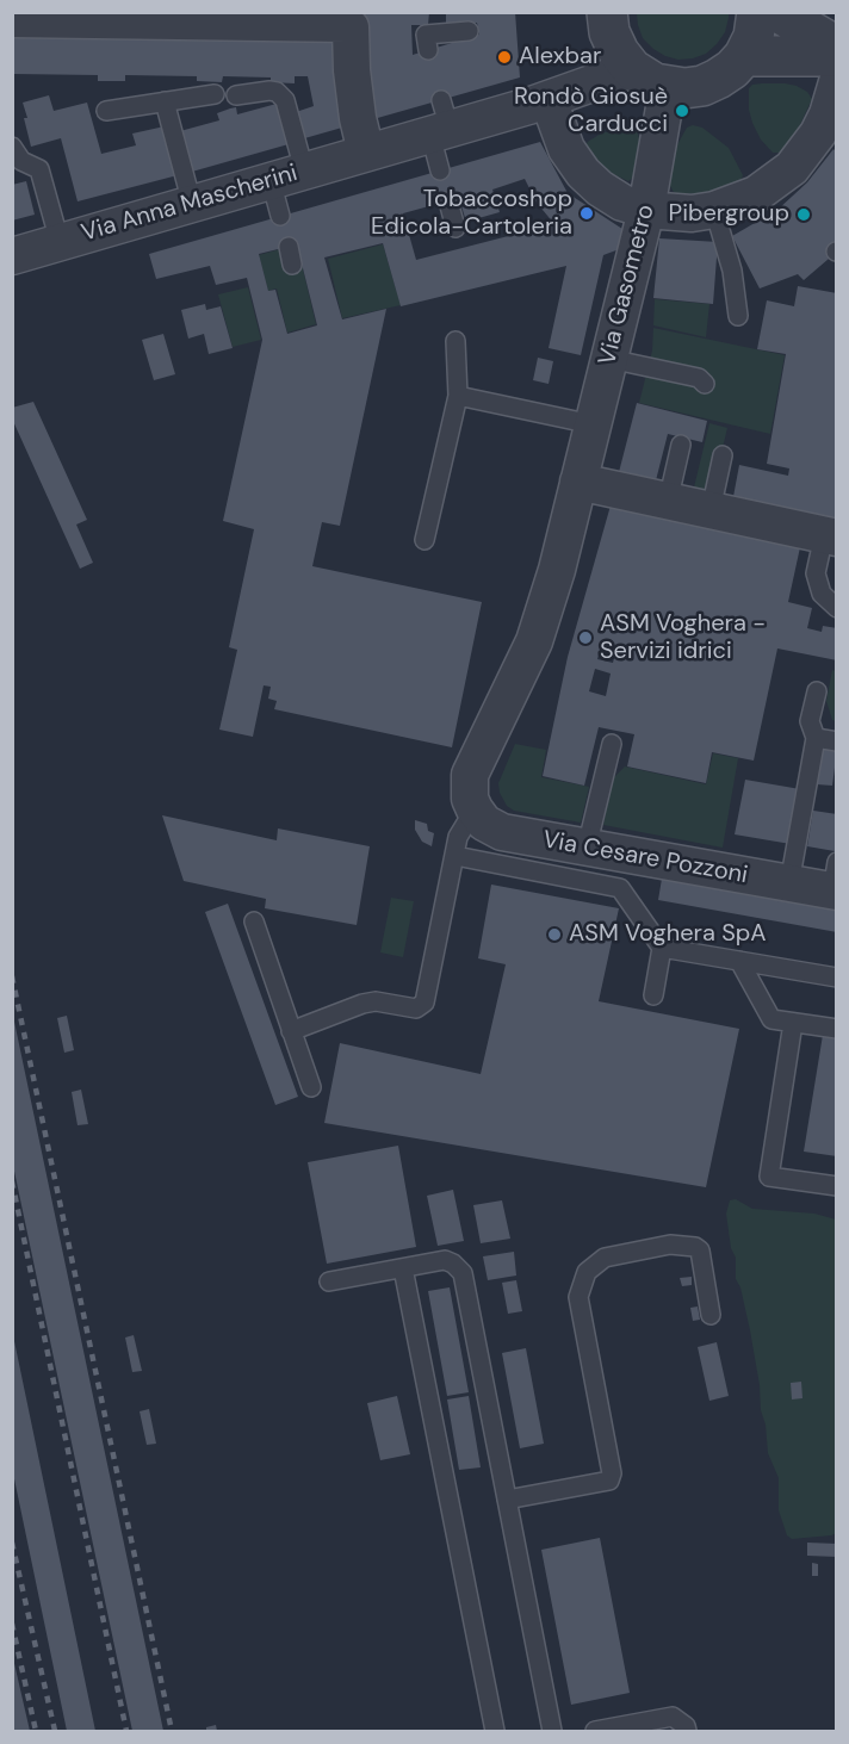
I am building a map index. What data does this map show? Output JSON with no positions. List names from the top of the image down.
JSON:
{
  "streets": {
    "street": ["Via Anna Mascherini", "Via Gasometro", "Via Cesare Pozzoni"]
  },
  "crossings": [
    ["Via Gasometro", "Via Cesare Pozzoni"]
  ],
  "places": [
    "Alexbar",
    "Rondò Giosuè Carducci",
    "Tobaccoshop Edicola-Cartoleria",
    "Pibergroup",
    "ASM Voghera - Servizi idrici",
    "ASM Voghera SpA"
  ]
}
